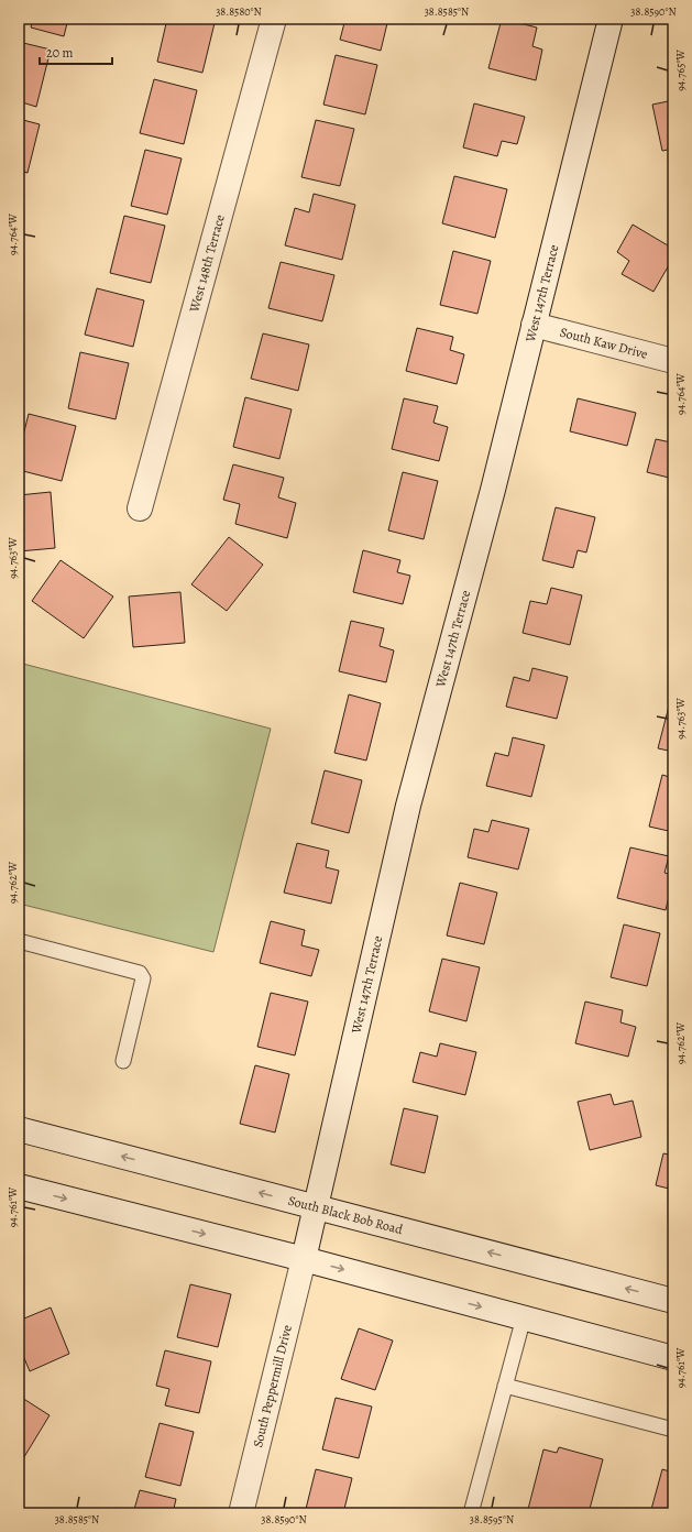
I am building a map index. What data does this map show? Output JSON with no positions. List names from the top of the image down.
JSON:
{
  "streets": {
    "street": [
      "West 148th Terrace",
      "West 147th Terrace",
      "South Kaw Drive",
      "South Black Bob Road",
      "South Peppermill Drive"
    ]
  },
  "crossings": [
    ["West 147th Terrace", "South Kaw Drive"],
    ["West 147th Terrace", "South Black Bob Road"],
    ["West 147th Terrace", "South Peppermill Drive"]
  ],
  "scale_bar": "20 m",
  "coordinates": [
    "38.8580°N",
    "38.8585°N",
    "38.8590°N",
    "94.765°W",
    "94.764°W",
    "94.763°W",
    "94.762°W",
    "94.761°W",
    "38.8595°N"
  ]
}
